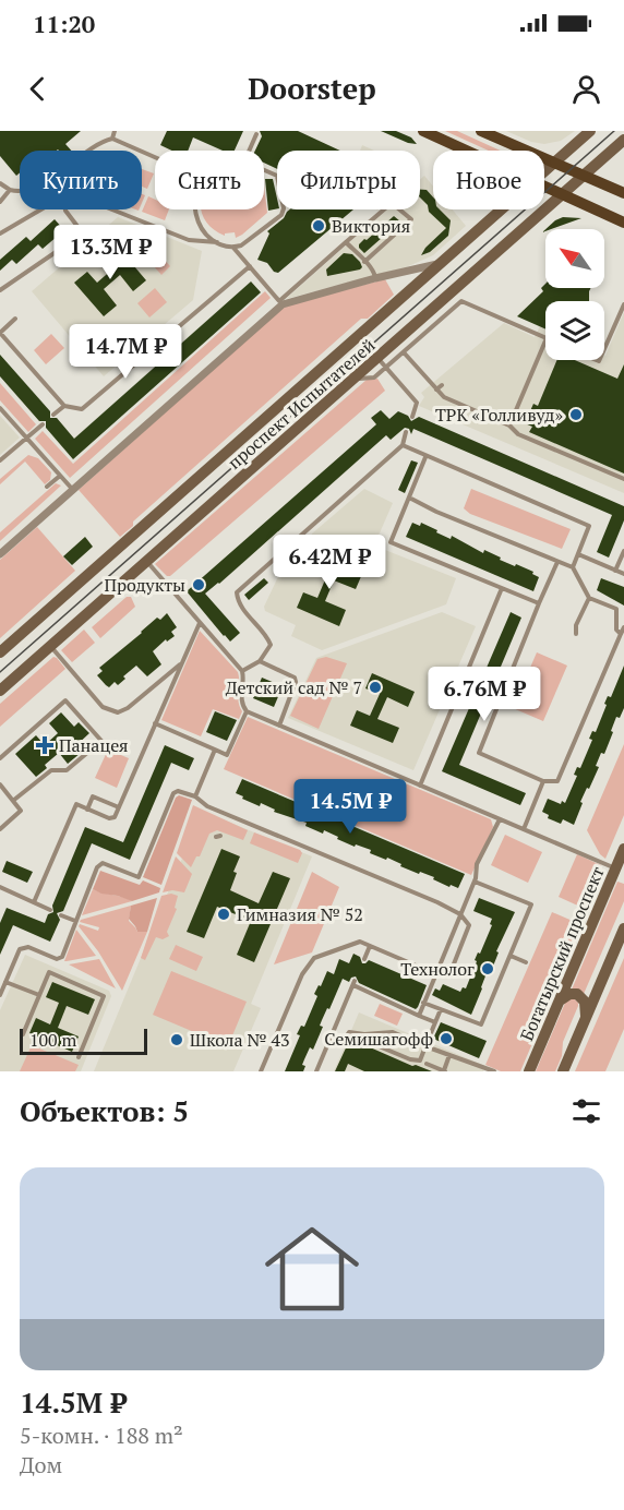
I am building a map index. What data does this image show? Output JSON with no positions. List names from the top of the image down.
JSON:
{
  "streets": {
    "main road": ["проспект Испытателей", "Богатырский проспект"]
  },
  "places": {
    "other": [
      "Виктория",
      "ТРК «Голливуд»",
      "Продукты",
      "Детский сад № 7",
      "Гимназия № 52",
      "Технолог",
      "Семишагофф",
      "Школа № 43"
    ],
    "health": ["Панацея"]
  },
  "scale_bar": "100 m",
  "north": "top left",
  "page": {
    "status": "11:20",
    "header": "Doorstep",
    "chip": [
      "Купить",
      "Снять",
      "Фильтры",
      "Новое"
    ],
    "price": [
      "13.3M ₽",
      "14.7M ₽",
      "6.42M ₽",
      "6.76M ₽",
      "14.5M ₽"
    ],
    "scale": "100 m",
    "heading": "Объектов: 5",
    "list": [
      {
        "name": "14.5M ₽",
        "note": "5-комн. · 188 m² · Дом"
      }
    ]
  }
}
